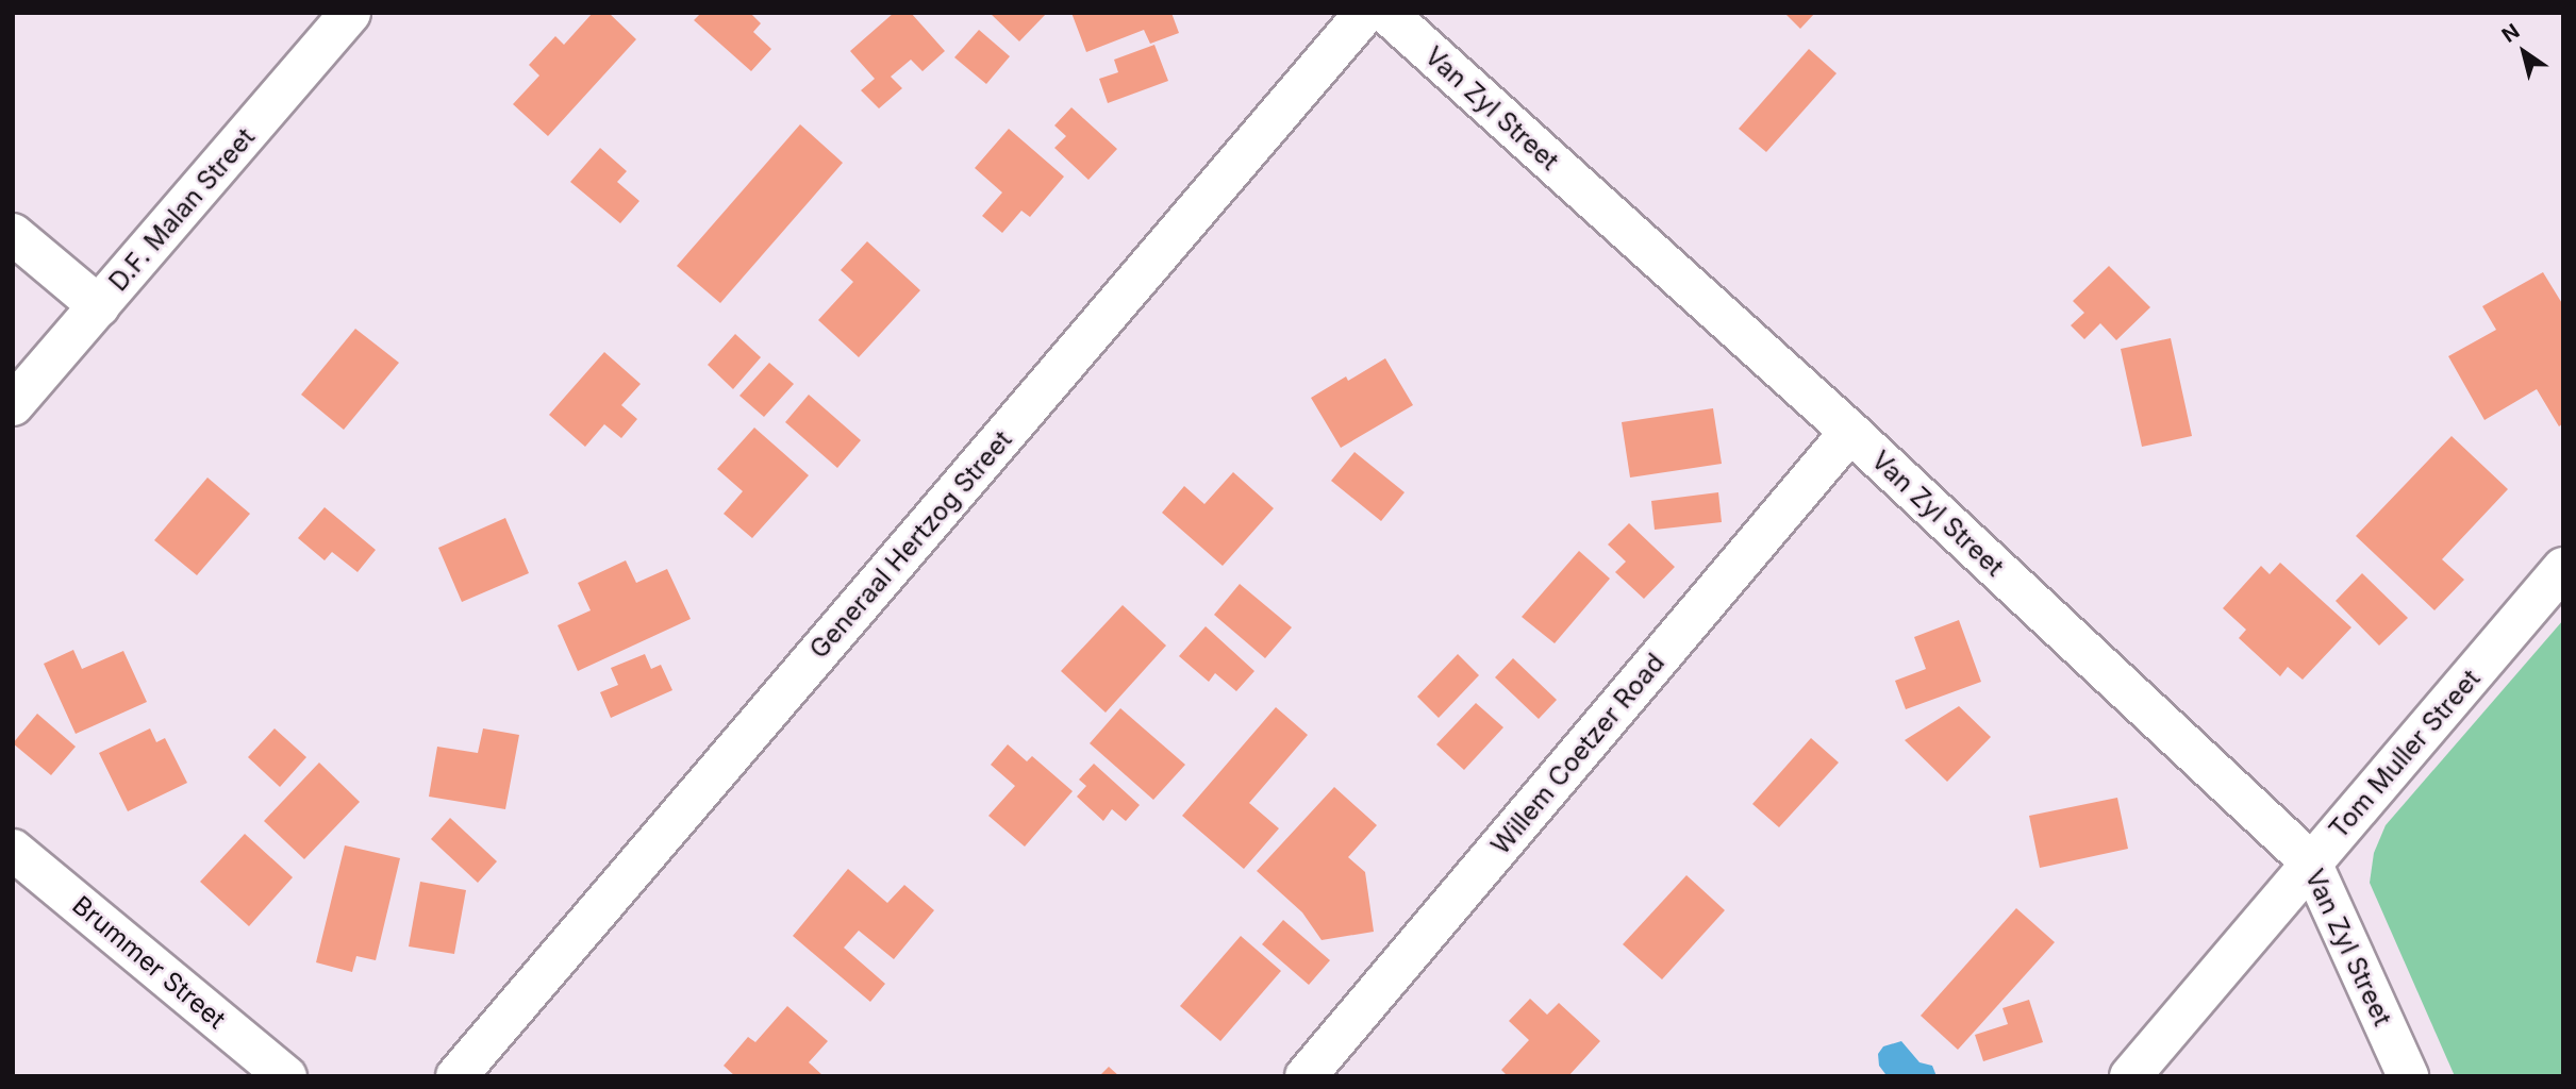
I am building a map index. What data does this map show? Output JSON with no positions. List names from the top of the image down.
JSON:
{
  "streets": {
    "street": [
      "Van Zyl Street",
      "D.F. Malan Street",
      "Generaal Hertzog Street",
      "Willem Coetzer Road",
      "Tom Muller Street",
      "Brummer Street"
    ]
  },
  "crossings": [
    ["Van Zyl Street", "Willem Coetzer Road"],
    ["Van Zyl Street", "Tom Muller Street"]
  ],
  "north": "top left"
}
